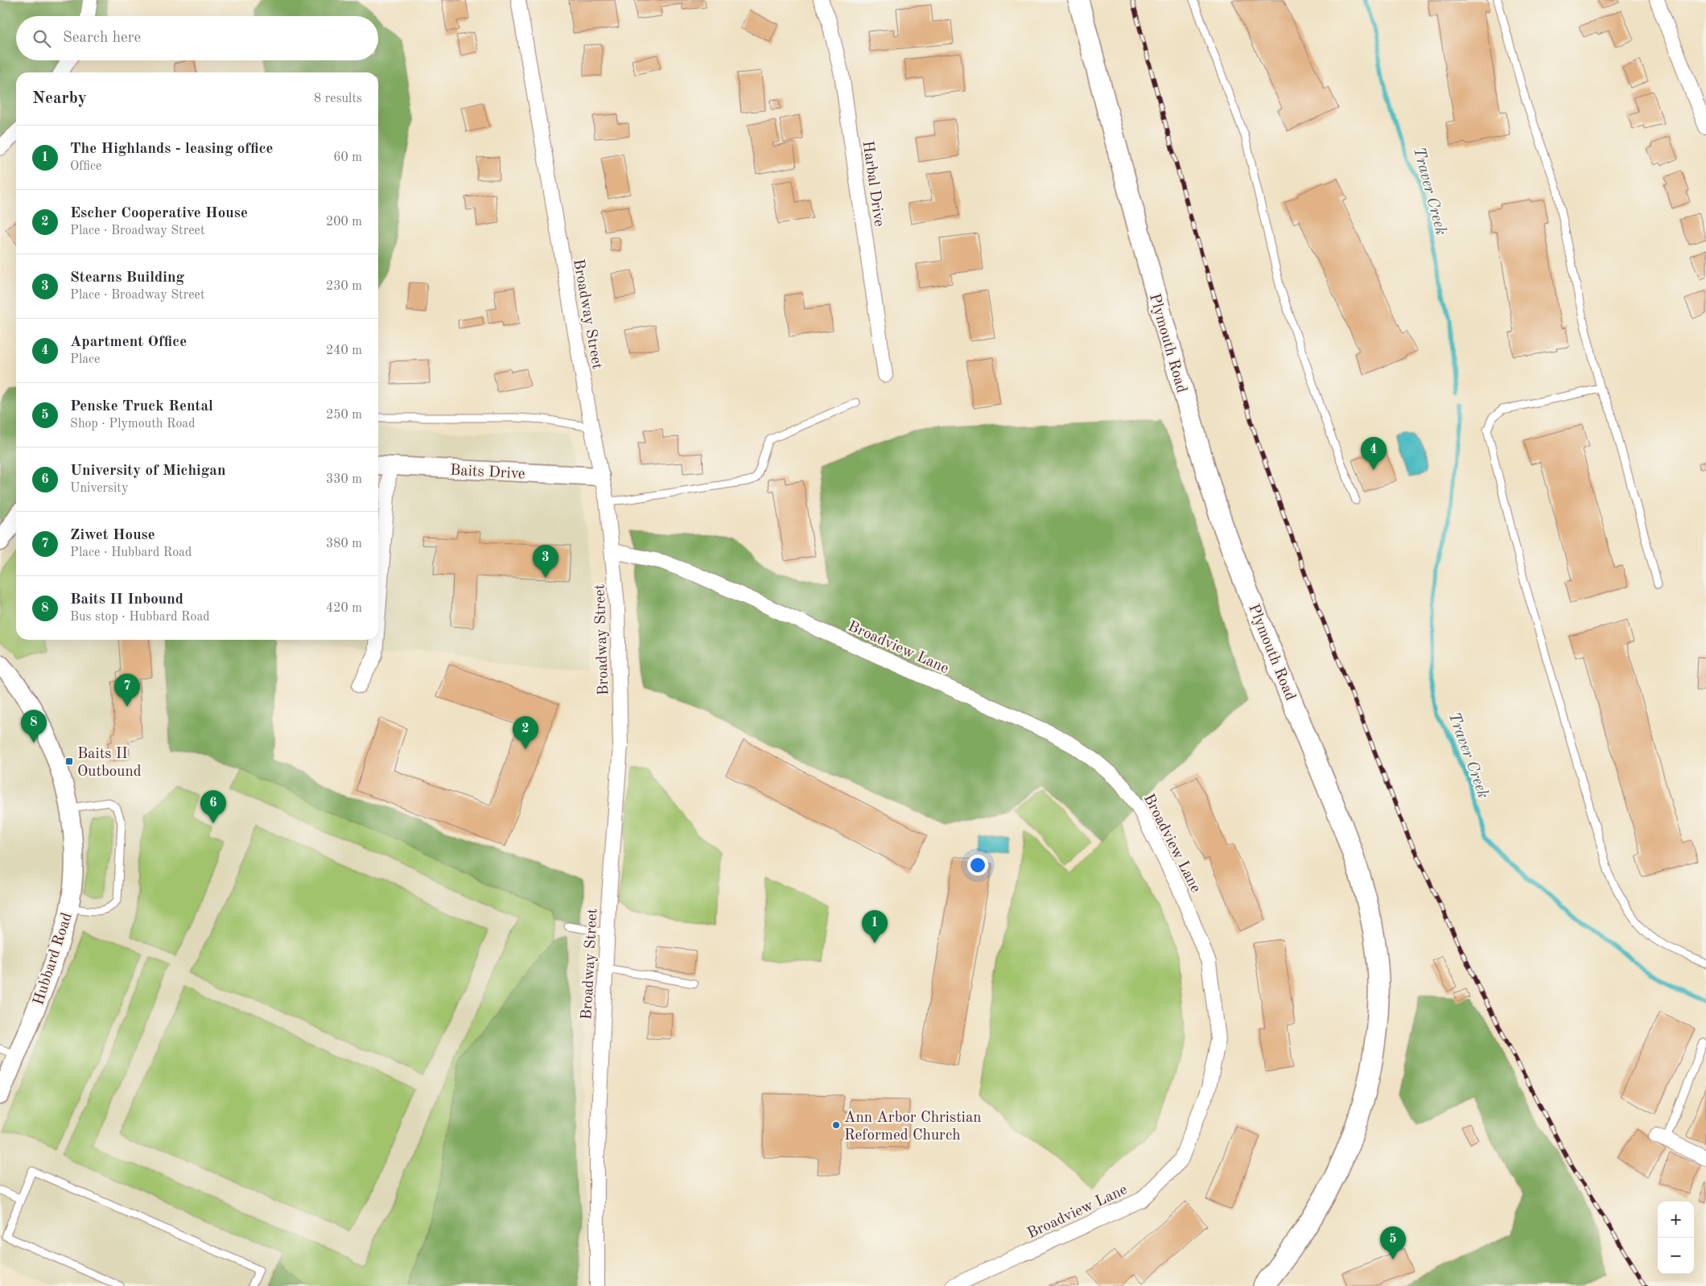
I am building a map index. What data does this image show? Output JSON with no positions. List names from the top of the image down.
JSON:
{
  "streets": {
    "main road": ["Plymouth Road"],
    "street": [
      "Harbal Drive",
      "Broadway Street",
      "Baits Drive",
      "Broadview Lane",
      "Hubbard Road"
    ]
  },
  "crossings": [
    ["Broadway Street", "Baits Drive"],
    ["Broadway Street", "Broadview Lane"]
  ],
  "water": ["Traver Creek"],
  "places": {
    "transit": ["Baits II Outbound"],
    "other": ["Ann Arbor Christian Reformed Church"]
  },
  "page": {
    "search": "Search here",
    "heading": ["Nearby", "8 results"],
    "list": [
      {
        "mark": "1",
        "name": "The Highlands - leasing office",
        "note": "Office",
        "value": "60 m"
      },
      {
        "mark": "2",
        "name": "Escher Cooperative House",
        "note": "Place · Broadway Street",
        "value": "200 m"
      },
      {
        "mark": "3",
        "name": "Stearns Building",
        "note": "Place · Broadway Street",
        "value": "230 m"
      },
      {
        "mark": "4",
        "name": "Apartment Office",
        "note": "Place",
        "value": "240 m"
      },
      {
        "mark": "5",
        "name": "Penske Truck Rental",
        "note": "Shop · Plymouth Road",
        "value": "250 m"
      },
      {
        "mark": "6",
        "name": "University of Michigan",
        "note": "University",
        "value": "330 m"
      },
      {
        "mark": "7",
        "name": "Ziwet House",
        "note": "Place · Hubbard Road",
        "value": "380 m"
      },
      {
        "mark": "8",
        "name": "Baits II Inbound",
        "note": "Bus stop · Hubbard Road",
        "value": "420 m"
      }
    ],
    "pins": [
      "4",
      "3",
      "7",
      "8",
      "2",
      "6",
      "1",
      "5"
    ],
    "map_buttons": ["+", "−"]
  }
}
